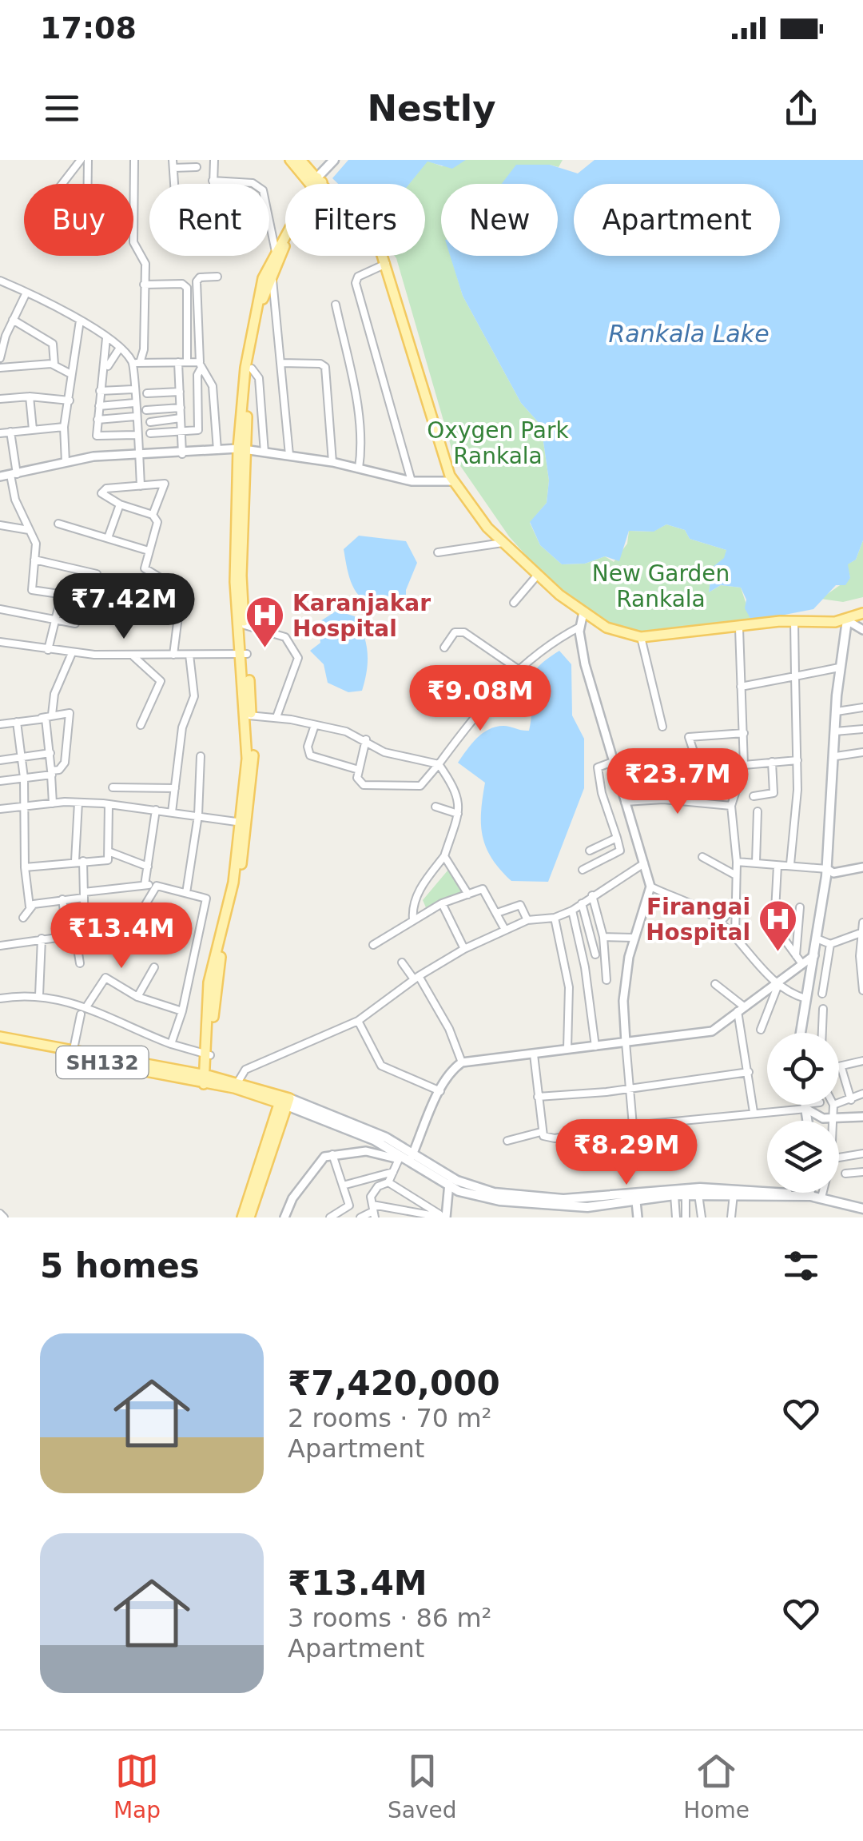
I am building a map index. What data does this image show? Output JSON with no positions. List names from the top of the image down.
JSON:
{
  "streets": {
    "main road": ["SH132"]
  },
  "water": ["Rankala Lake"],
  "parks": ["Oxygen Park Rankala", "New Garden Rankala"],
  "places": {
    "hospital": ["Karanjakar Hospital", "Firangai Hospital"]
  },
  "page": {
    "status": "17:08",
    "header": "Nestly",
    "chip": [
      "Buy",
      "Rent",
      "Filters",
      "New",
      "Apartment"
    ],
    "price": [
      "₹7.42M",
      "₹9.08M",
      "₹23.7M",
      "₹13.4M",
      "₹8.29M"
    ],
    "heading": "5 homes",
    "list": [
      {
        "name": "₹7,420,000",
        "note": "2 rooms · 70 m² · Apartment"
      },
      {
        "name": "₹13.4M",
        "note": "3 rooms · 86 m² · Apartment"
      }
    ],
    "tabs": ["Map", "Saved", "Home"]
  }
}
